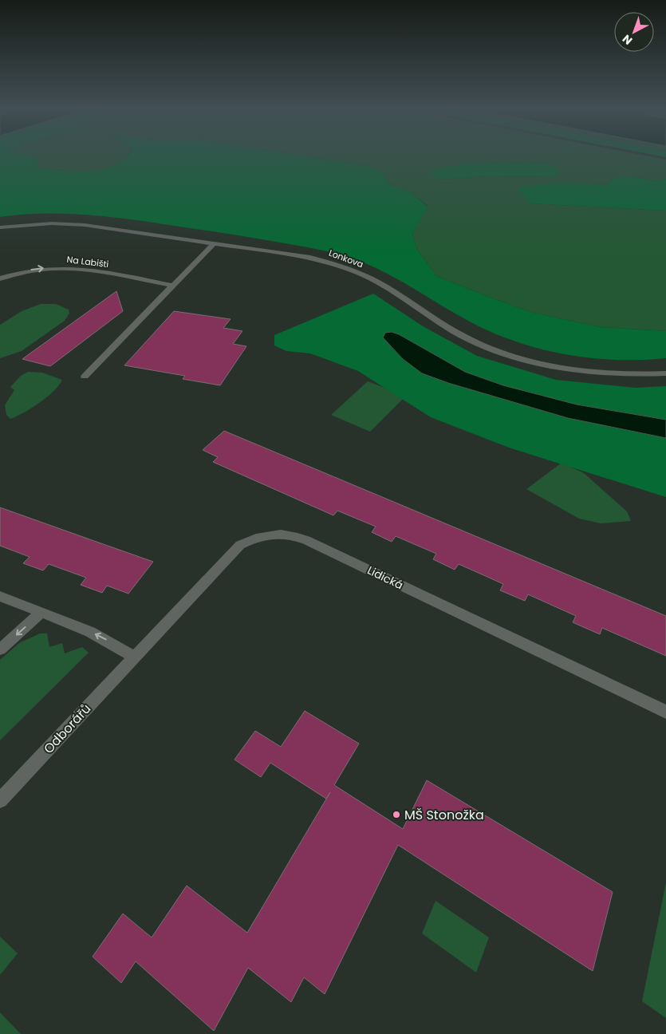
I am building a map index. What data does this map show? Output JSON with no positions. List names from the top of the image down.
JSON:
{
  "streets": {
    "street": [
      "Lonkova",
      "Na Labišti",
      "Lidická",
      "Odborářů"
    ]
  },
  "crossings": [
    ["Lidická", "Odborářů"]
  ],
  "one_way": ["Na Labišti"],
  "places": ["MŠ Stonožka"],
  "north": "bottom left"
}
